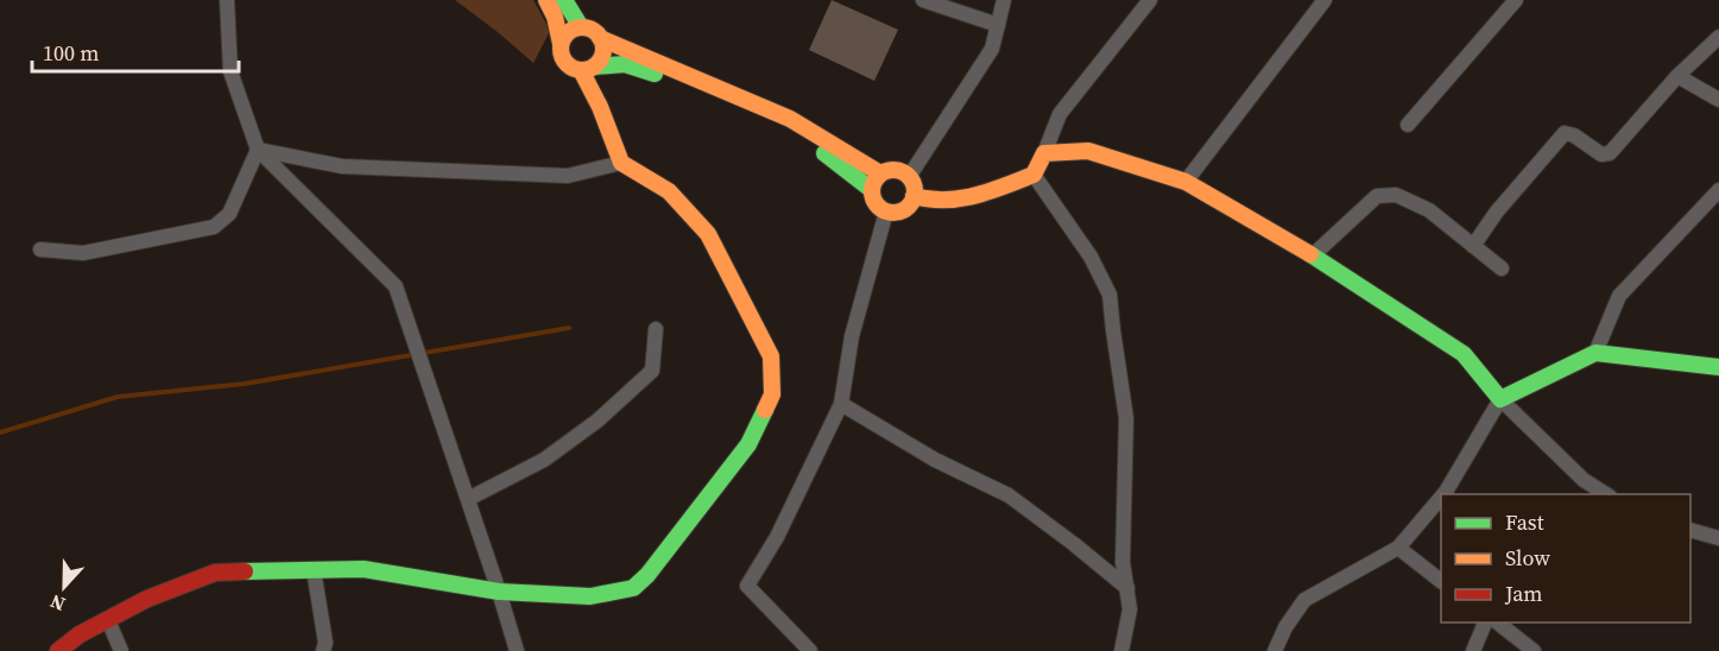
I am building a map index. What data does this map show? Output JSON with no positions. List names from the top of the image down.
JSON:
{
  "legend": ["Fast", "Slow", "Jam"],
  "scale_bar": "100 m",
  "north": "bottom"
}
